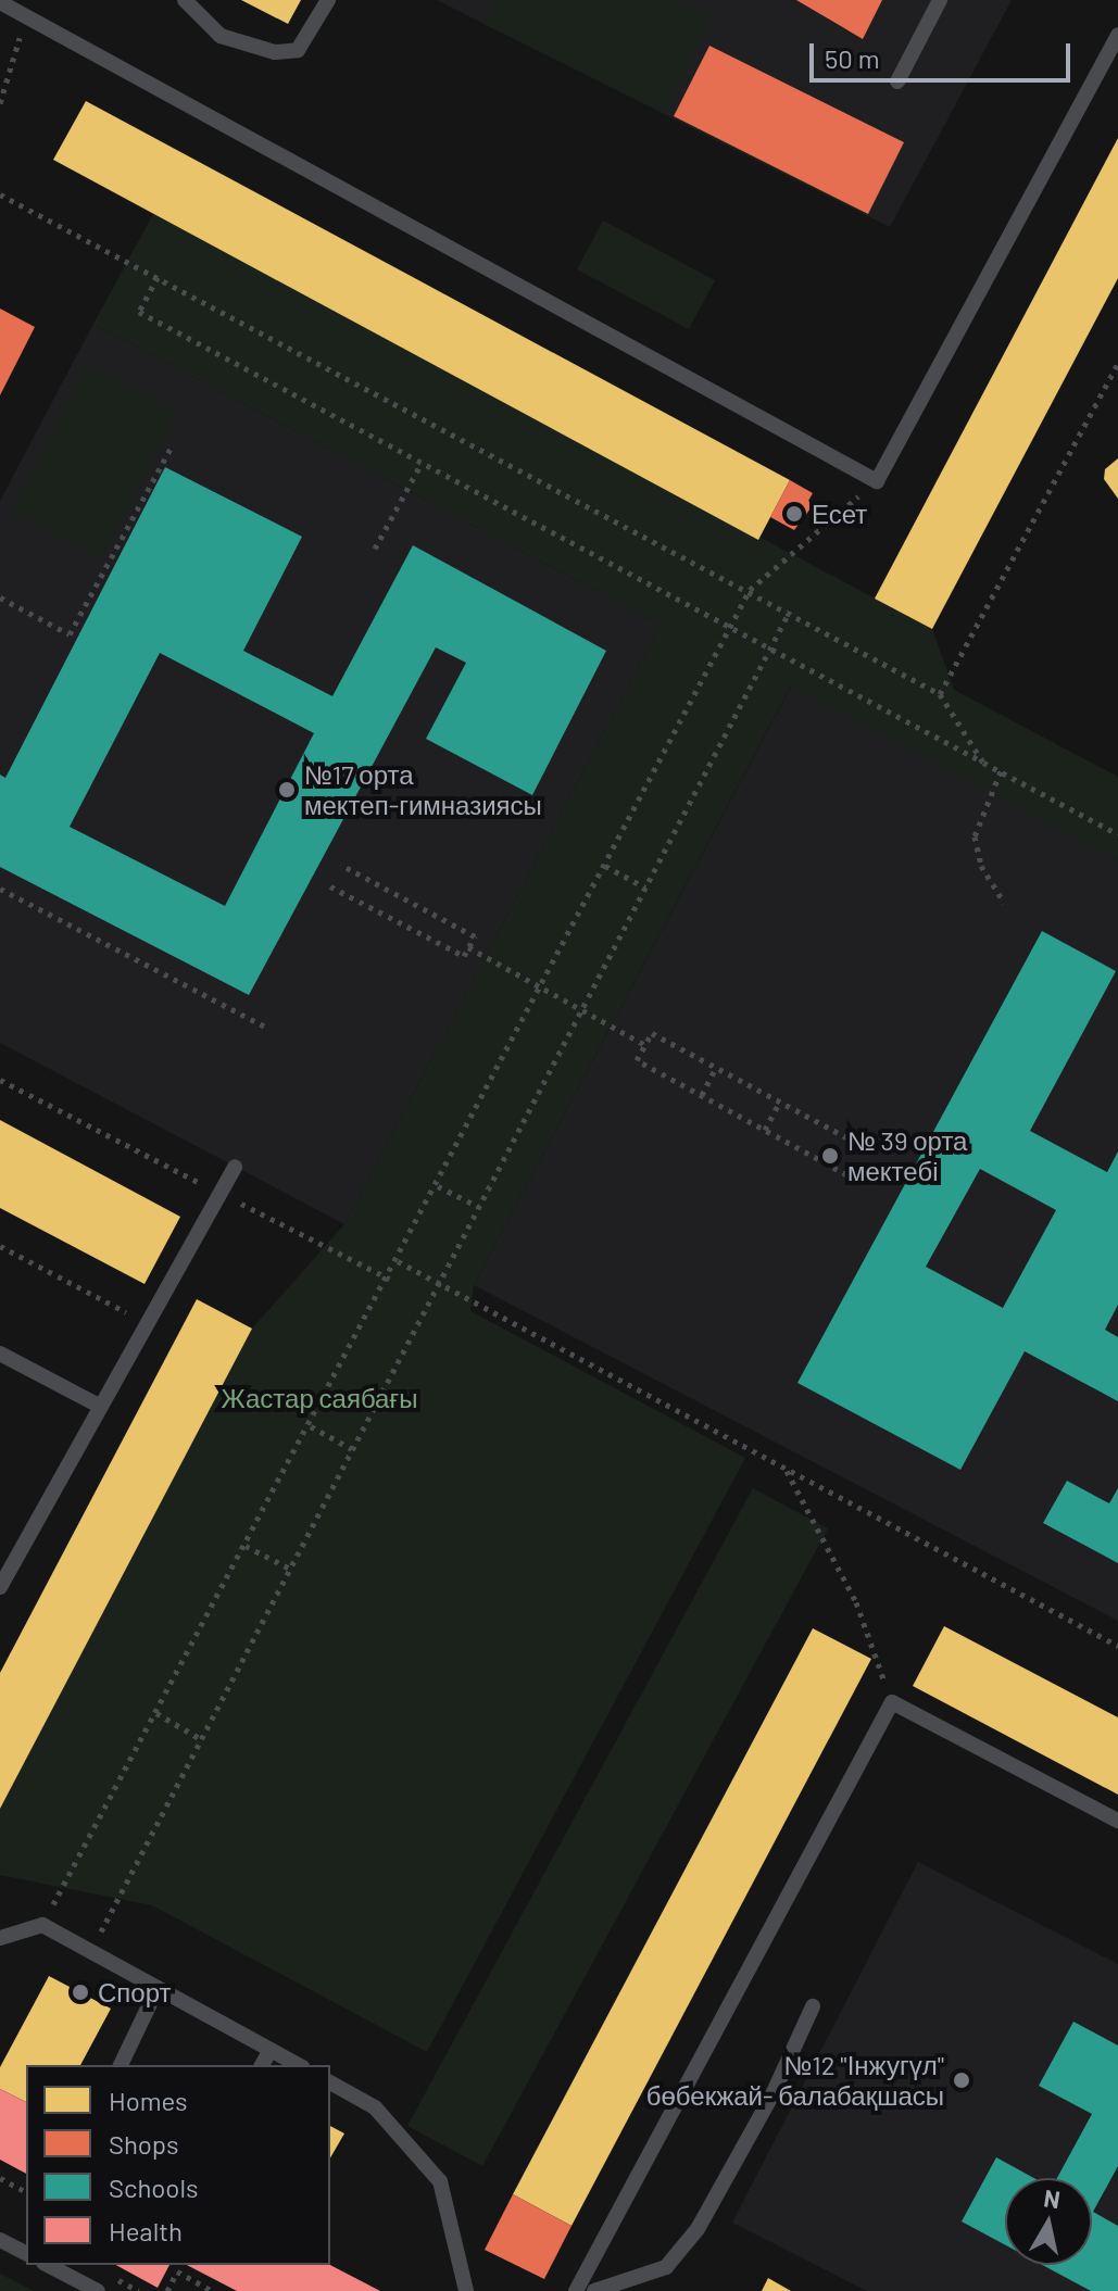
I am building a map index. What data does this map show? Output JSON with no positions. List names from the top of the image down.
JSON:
{
  "parks": ["Жастар саябағы"],
  "places": [
    "Есет",
    "№17 орта мектеп-гимназиясы",
    "№ 39 орта мектебі",
    "Спорт",
    "№12 \"Інжугүл\" бөбекжай- балабақшасы"
  ],
  "legend": [
    "Homes",
    "Shops",
    "Schools",
    "Health"
  ],
  "scale_bar": "50 m",
  "north": "top"
}
